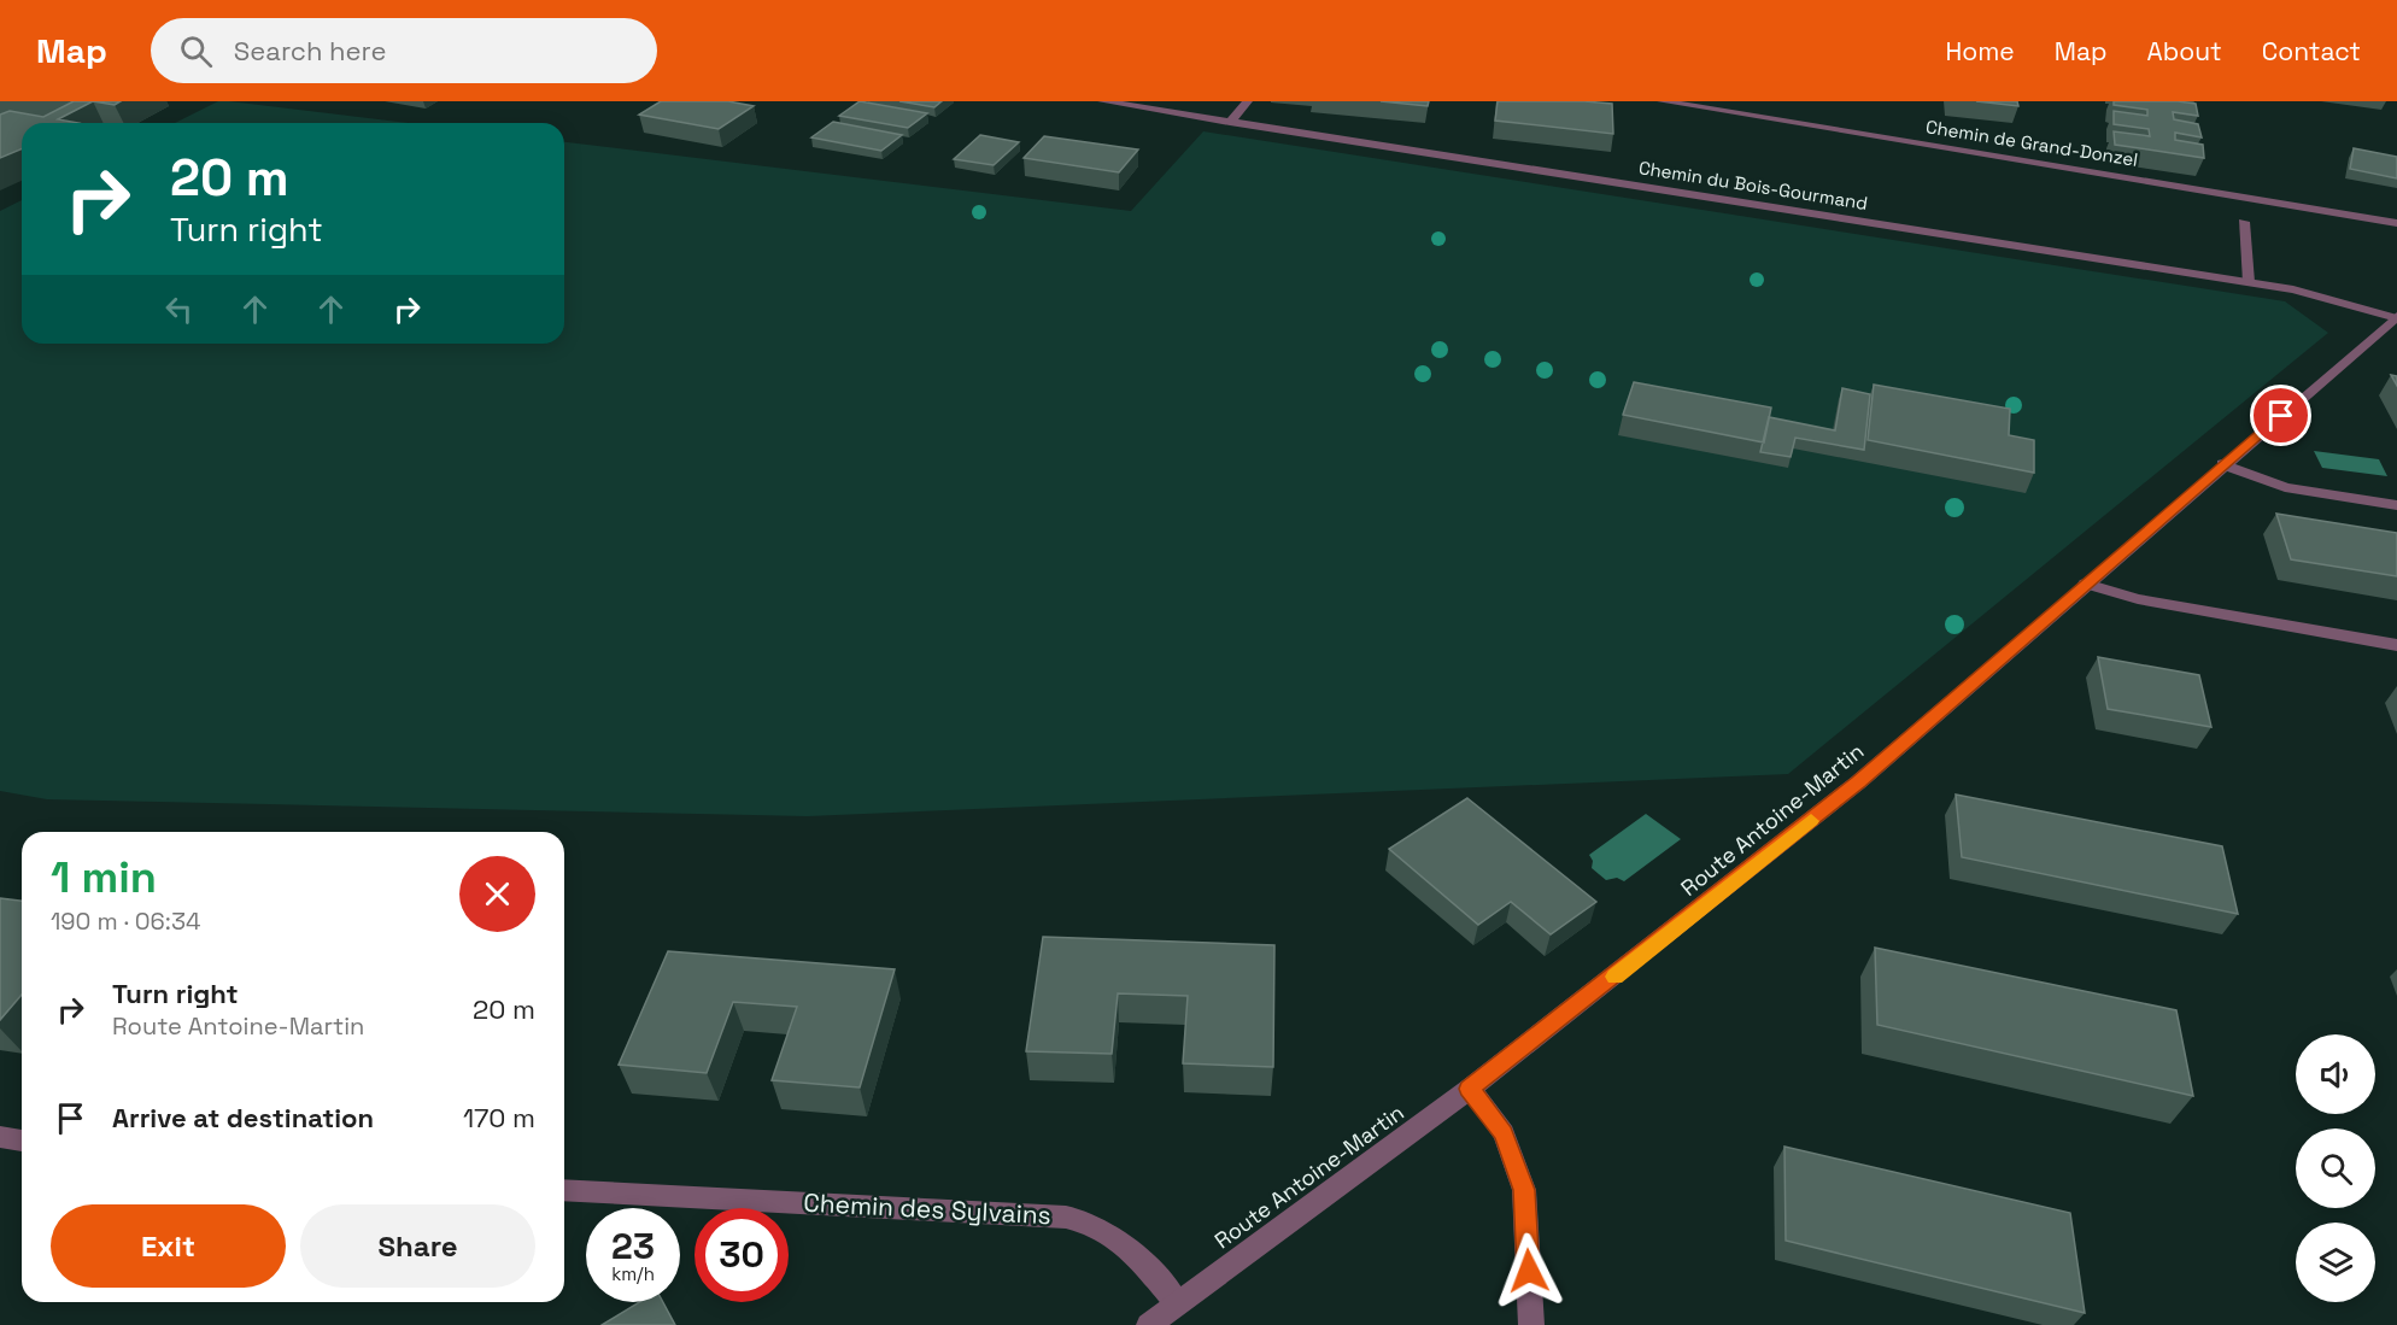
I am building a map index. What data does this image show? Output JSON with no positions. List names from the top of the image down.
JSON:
{
  "streets": {
    "street": [
      "Chemin de Grand-Donzel",
      "Chemin du Bois-Gourmand",
      "Route Antoine-Martin",
      "Chemin des Sylvains"
    ]
  },
  "crossings": [
    ["Chemin du Bois-Gourmand", "Route Antoine-Martin"],
    ["Route Antoine-Martin", "Chemin des Sylvains"]
  ],
  "page": {
    "header": "Map",
    "search": "Search here",
    "nav": [
      "Home",
      "Map",
      "About",
      "Contact"
    ],
    "turn": ["20 m", "Turn right"],
    "heading": ["1 min", "190 m · 06:34"],
    "list": [
      {
        "name": "Turn right",
        "note": "Route Antoine-Martin",
        "value": "20 m"
      },
      {
        "name": "Arrive at destination",
        "value": "170 m"
      }
    ],
    "buttons": ["Exit", "Share"],
    "speed": "23 km/h",
    "limit": "30"
  }
}
